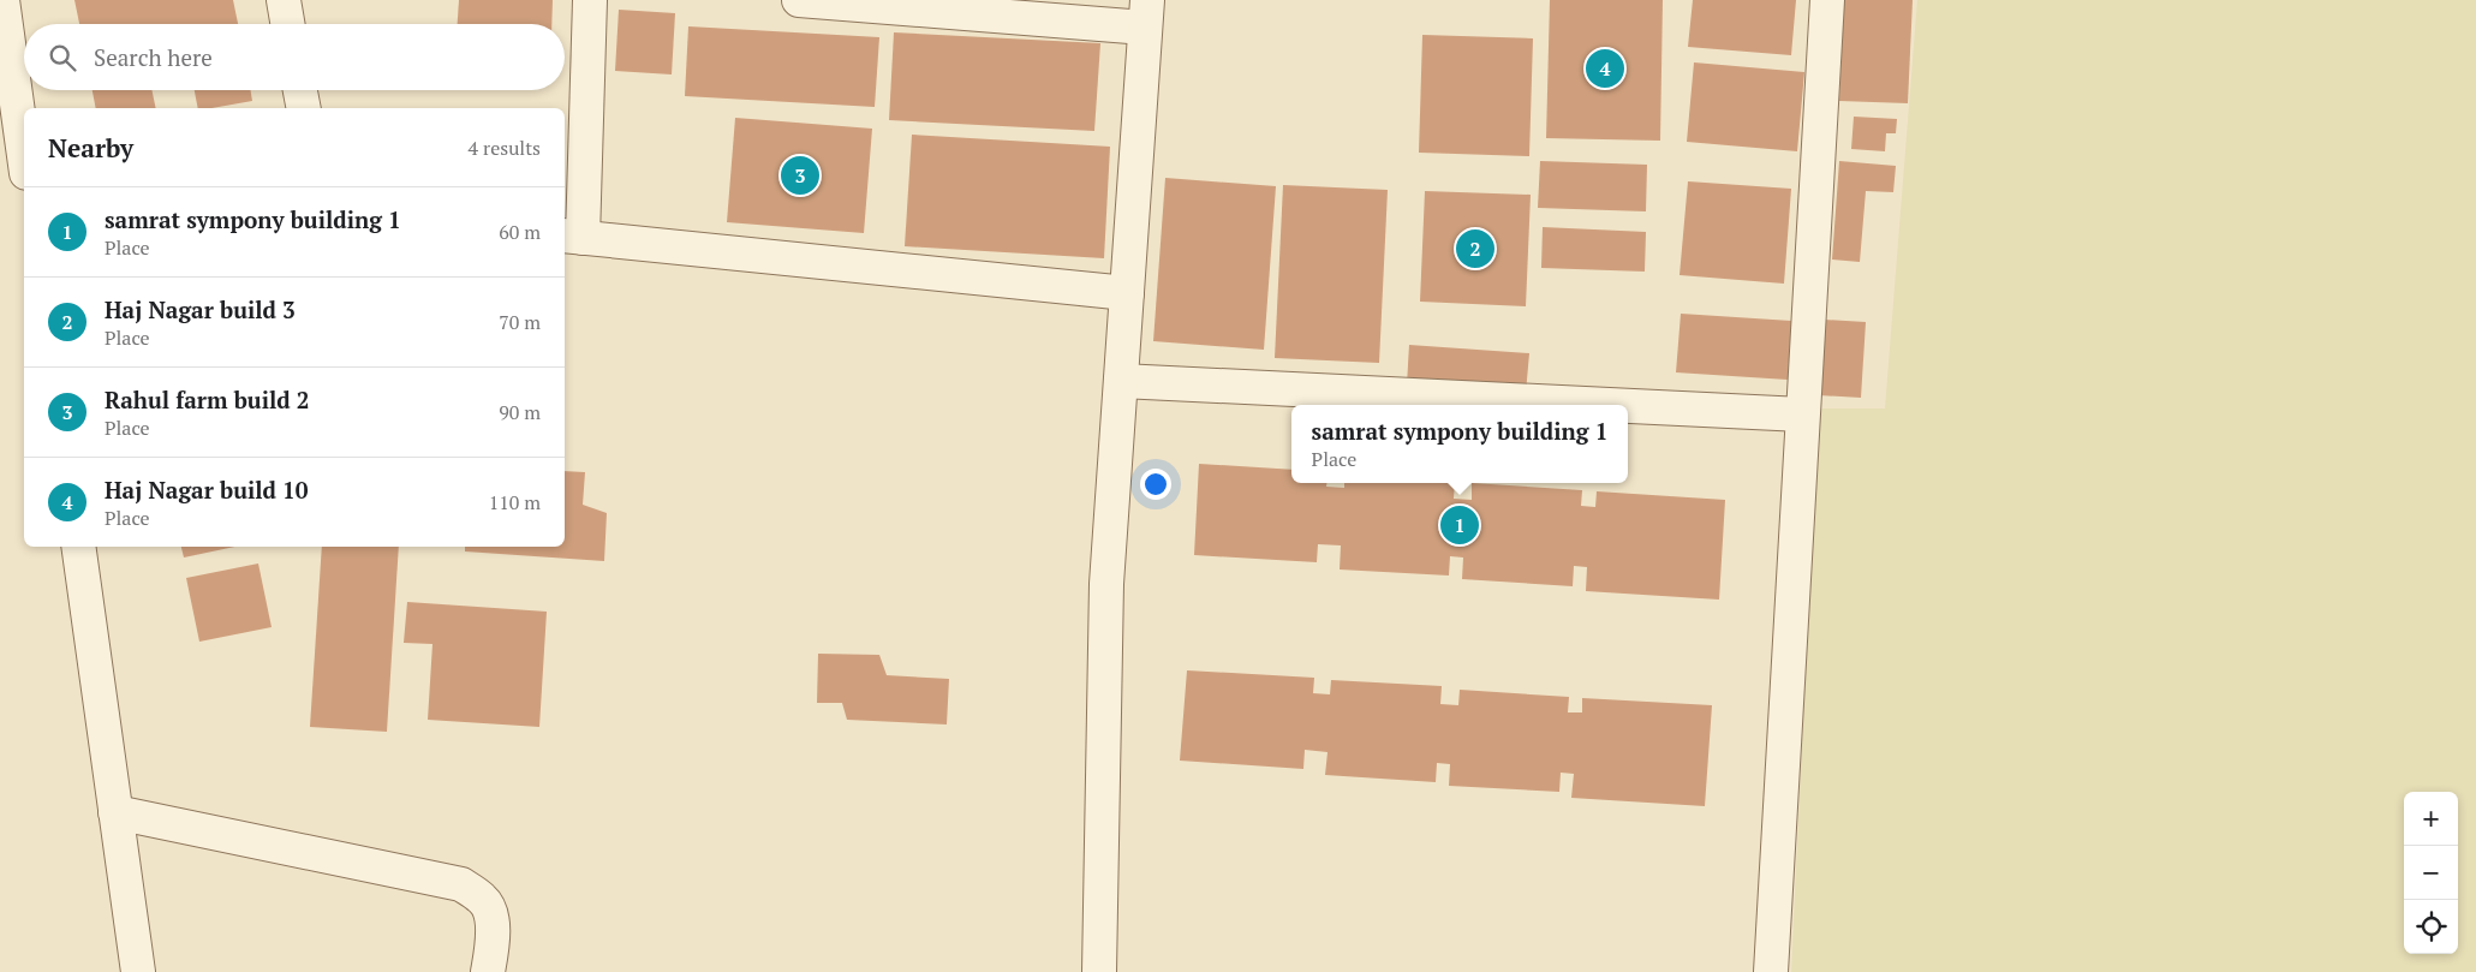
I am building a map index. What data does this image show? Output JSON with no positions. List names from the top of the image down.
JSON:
{
  "page": {
    "search": "Search here",
    "pins": [
      "4",
      "3",
      "2",
      "1"
    ],
    "heading": ["Nearby", "4 results"],
    "list": [
      {
        "mark": "1",
        "name": "samrat sympony building 1",
        "note": "Place",
        "value": "60 m"
      },
      {
        "mark": "2",
        "name": "Haj Nagar build 3",
        "note": "Place",
        "value": "70 m"
      },
      {
        "mark": "3",
        "name": "Rahul farm build 2",
        "note": "Place",
        "value": "90 m"
      },
      {
        "mark": "4",
        "name": "Haj Nagar build 10",
        "note": "Place",
        "value": "110 m"
      }
    ],
    "popup": ["samrat sympony building 1", "Place"],
    "map_buttons": ["+", "−"]
  }
}
